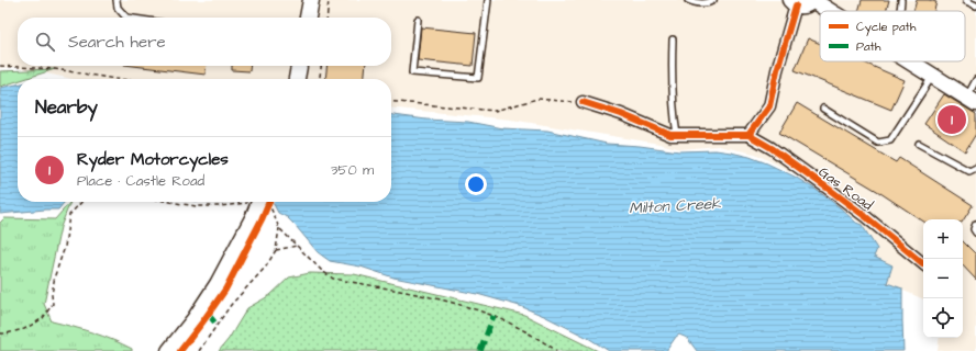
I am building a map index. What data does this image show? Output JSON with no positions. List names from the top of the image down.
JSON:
{
  "streets": {
    "street": ["Gas Road"]
  },
  "water": ["Milton Creek"],
  "legend": ["Cycle path", "Path"],
  "page": {
    "search": "Search here",
    "heading": "Nearby",
    "pins": "1",
    "list": [
      {
        "mark": "1",
        "name": "Ryder Motorcycles",
        "note": "Place · Castle Road",
        "value": "350 m"
      }
    ],
    "map_buttons": ["+", "−"]
  }
}
